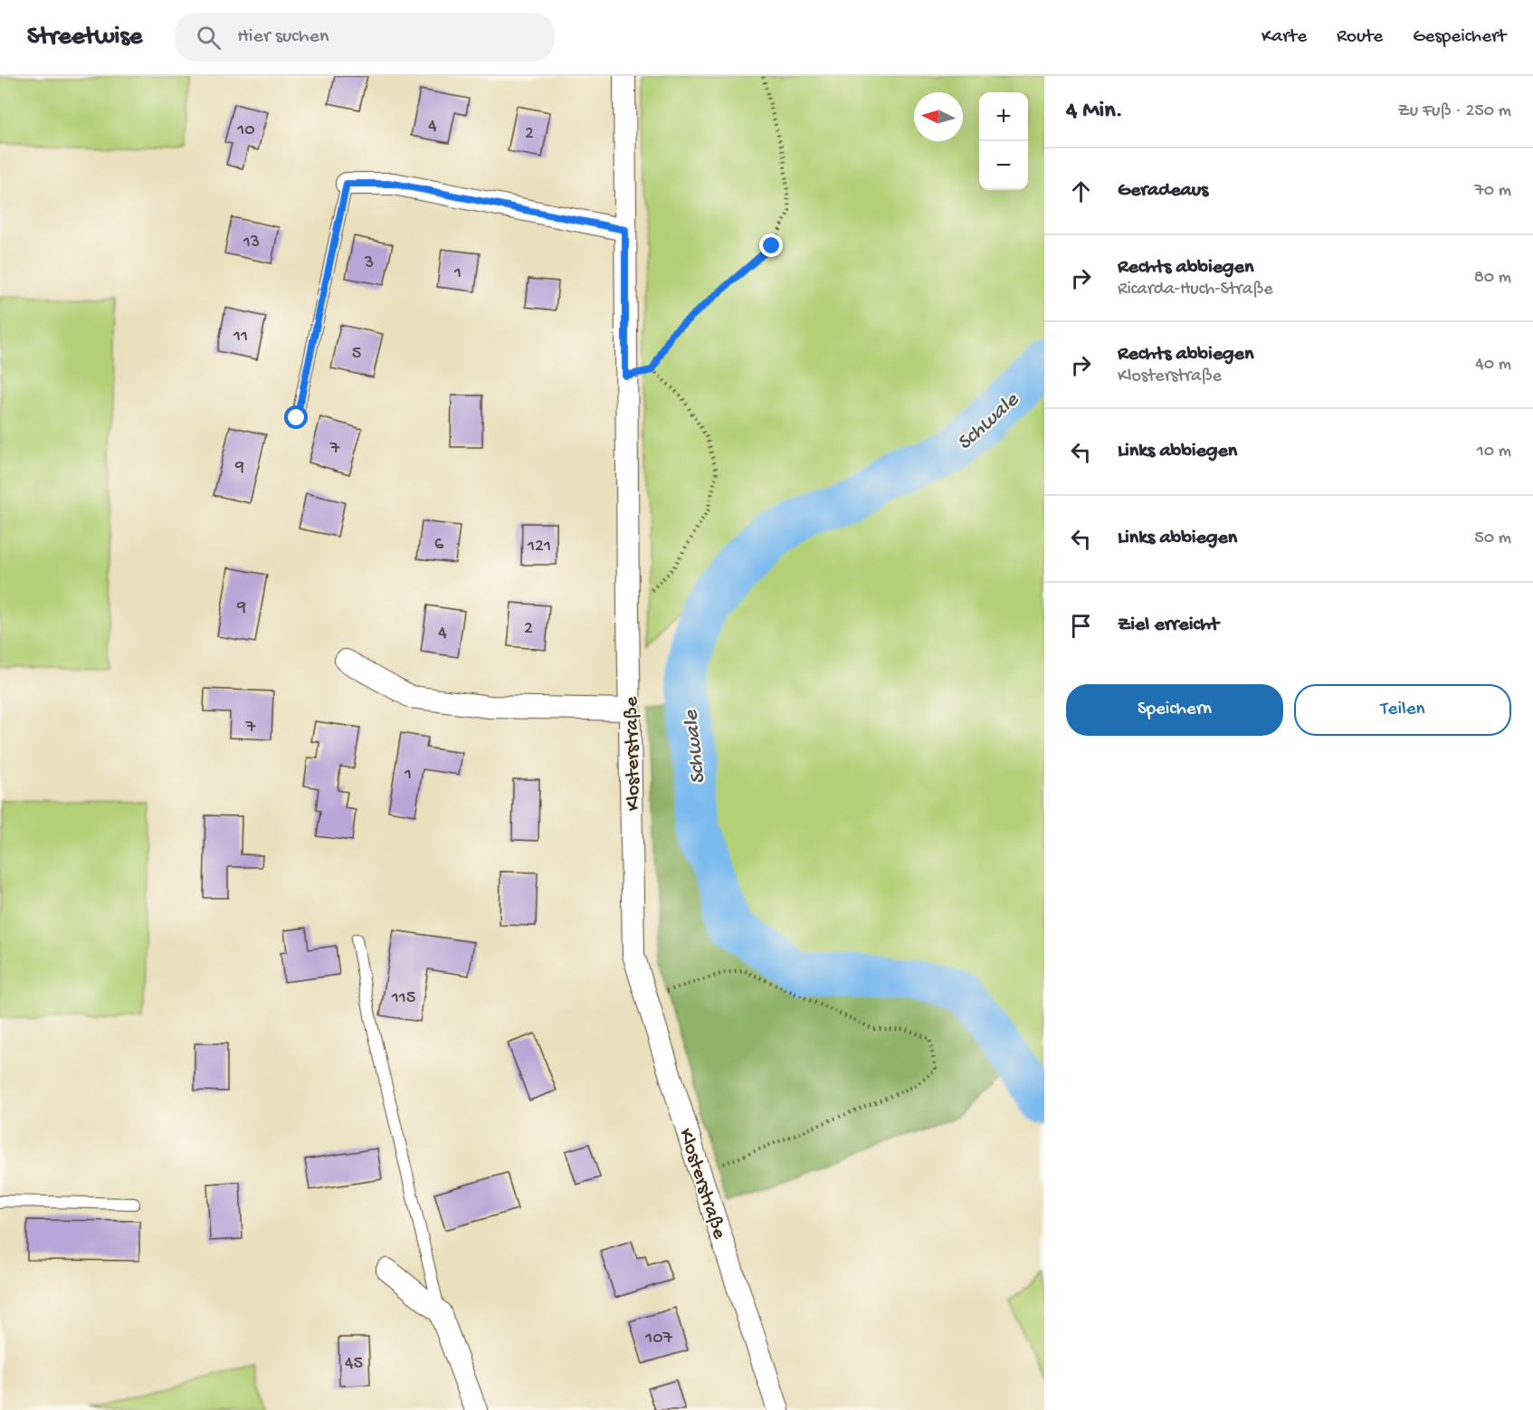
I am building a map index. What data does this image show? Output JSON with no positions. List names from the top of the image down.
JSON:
{
  "streets": {
    "street": ["Klosterstraße"]
  },
  "water": ["Schwale"],
  "house_numbers": [
    "4",
    "10",
    "2",
    "13",
    "3",
    "1",
    "11",
    "5",
    "7",
    "9",
    "6",
    "121",
    "9",
    "2",
    "4",
    "7",
    "1",
    "115",
    "107",
    "45"
  ],
  "north": "left",
  "page": {
    "header": "Streetwise",
    "search": "Hier suchen",
    "nav": ["Karte", "Route", "Gespeichert"],
    "heading": ["4 Min.", "Zu Fuß · 250 m"],
    "map_buttons": ["+", "−"],
    "list": [
      ["Geradeaus", "70 m"],
      ["Rechts abbiegen", "Ricarda-Huch-Straße", "80 m"],
      ["Rechts abbiegen", "Klosterstraße", "40 m"],
      ["Links abbiegen", "10 m"],
      ["Links abbiegen", "50 m"],
      "Ziel erreicht"
    ],
    "buttons": ["Speichern", "Teilen"]
  }
}
